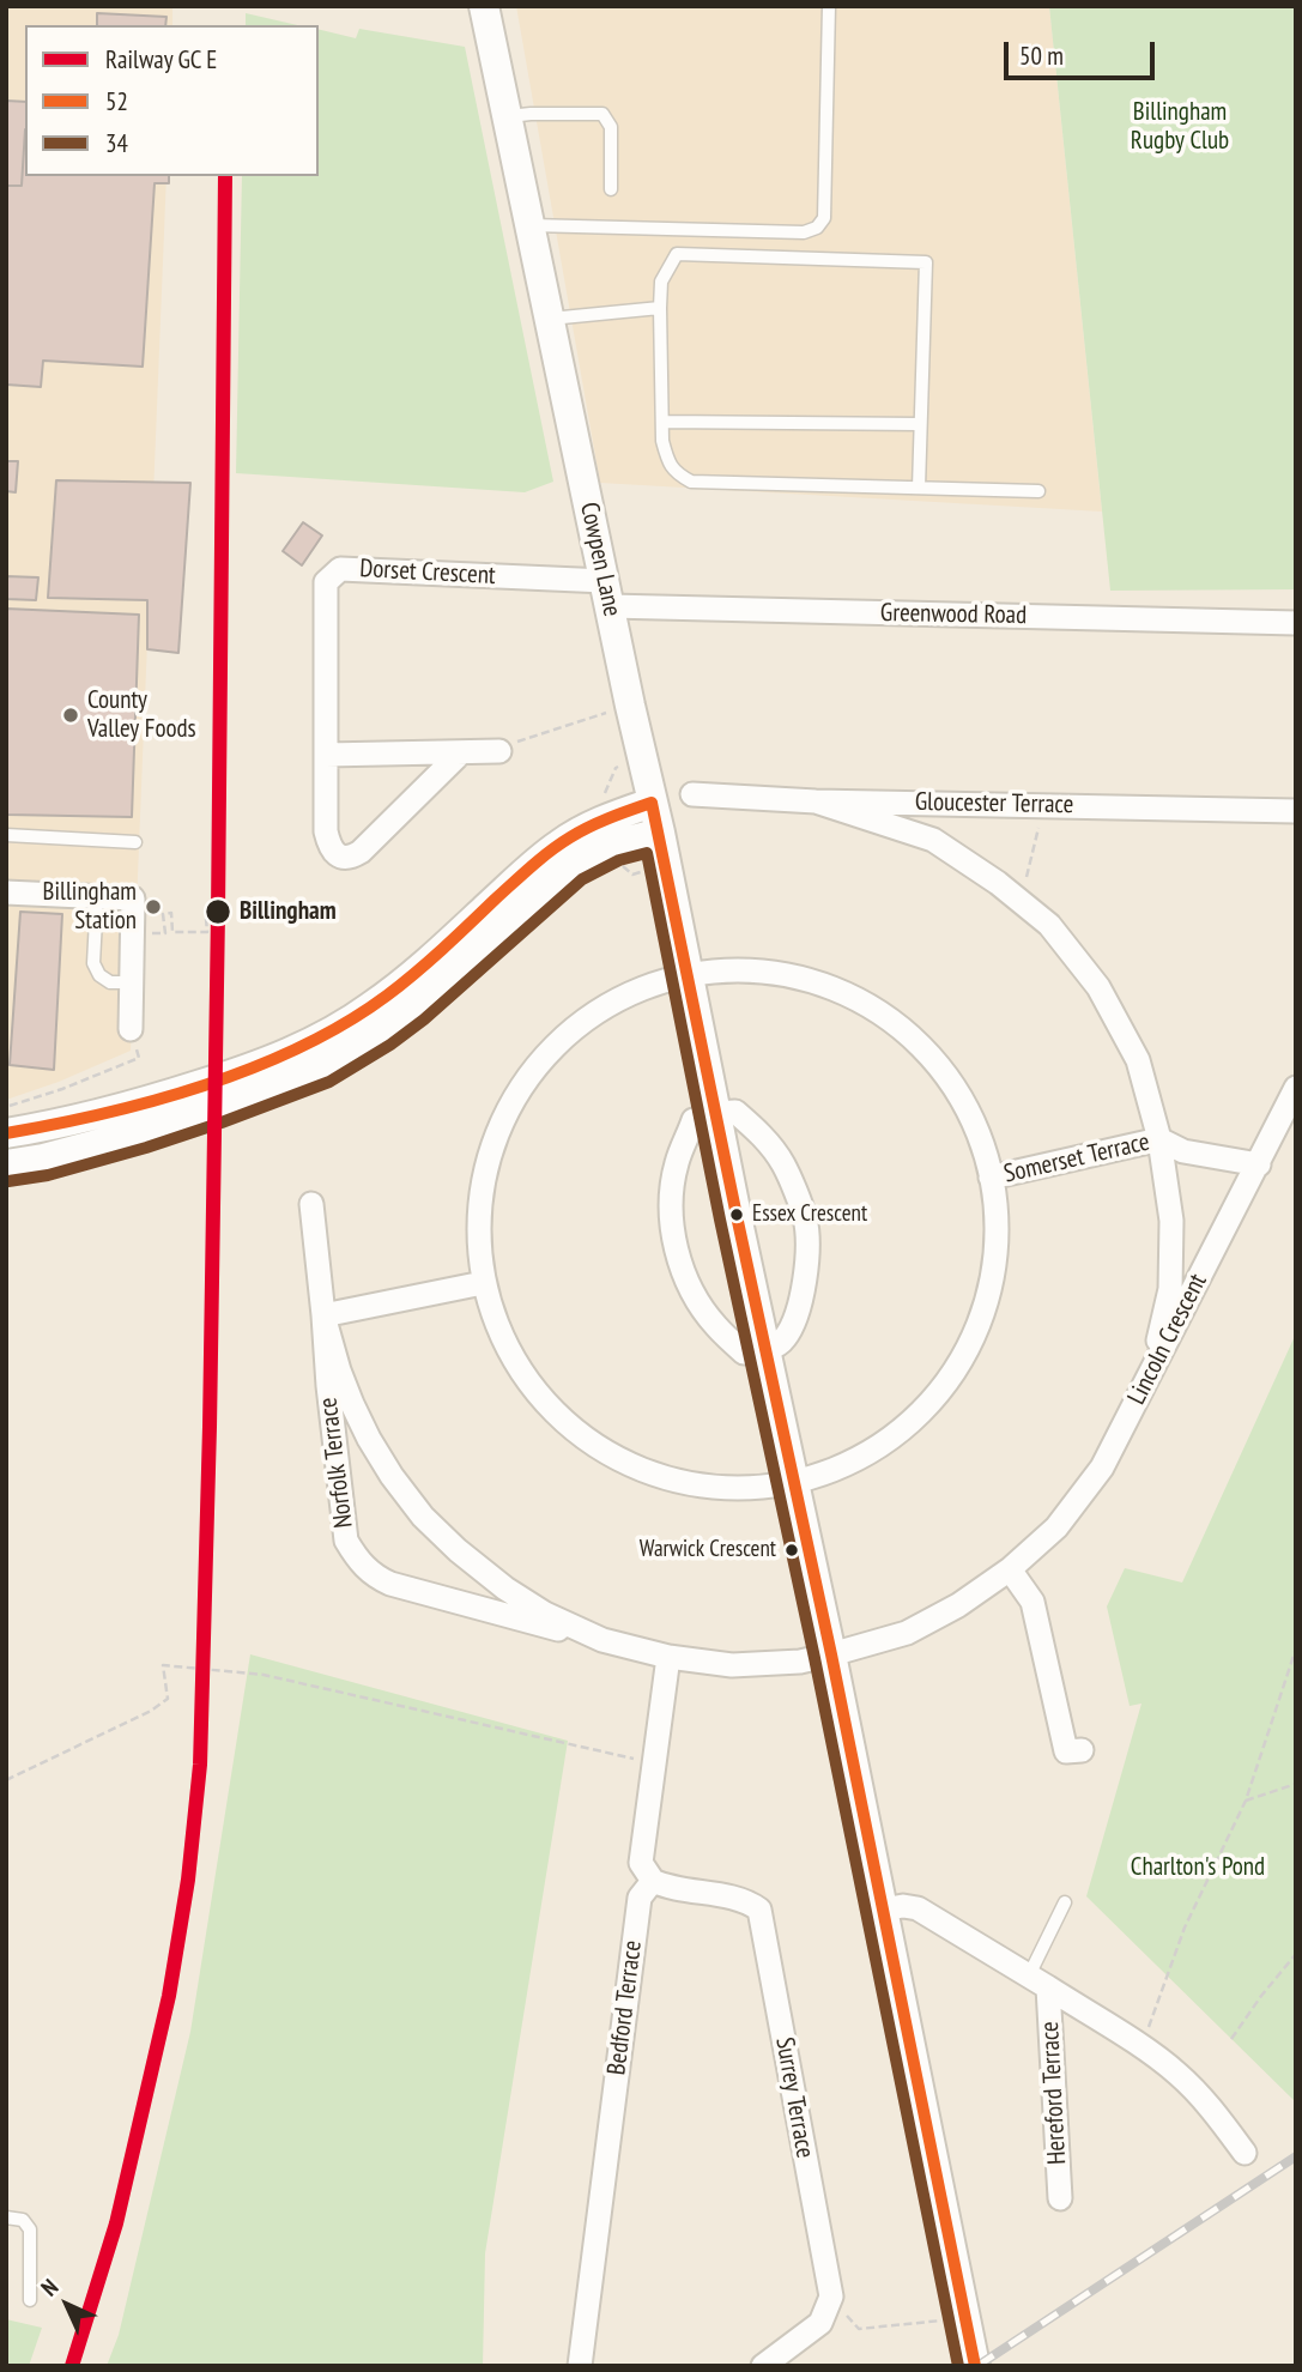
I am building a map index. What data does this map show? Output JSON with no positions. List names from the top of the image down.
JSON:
{
  "streets": {
    "street": [
      "Cowpen Lane",
      "Dorset Crescent",
      "Greenwood Road",
      "Gloucester Terrace",
      "Somerset Terrace",
      "Lincoln Crescent",
      "Norfolk Terrace",
      "Bedford Terrace",
      "Hereford Terrace",
      "Surrey Terrace"
    ]
  },
  "crossings": [
    ["Cowpen Lane", "Dorset Crescent"],
    ["Cowpen Lane", "Greenwood Road"],
    ["Cowpen Lane", "Lincoln Crescent"],
    ["Cowpen Lane", "Hereford Terrace"],
    ["Dorset Crescent", "Greenwood Road"],
    ["Somerset Terrace", "Lincoln Crescent"],
    ["Bedford Terrace", "Surrey Terrace"]
  ],
  "parks": ["Billingham Rugby Club", "Charlton's Pond"],
  "places": [
    "County Valley Foods",
    "Billingham Station",
    "Billingham",
    "Essex Crescent",
    "Warwick Crescent"
  ],
  "lines": ["transit line 52", "transit line 34"],
  "legend": ["Railway GC E", "52", "34"],
  "scale_bar": "50 m",
  "north": "top left"
}
